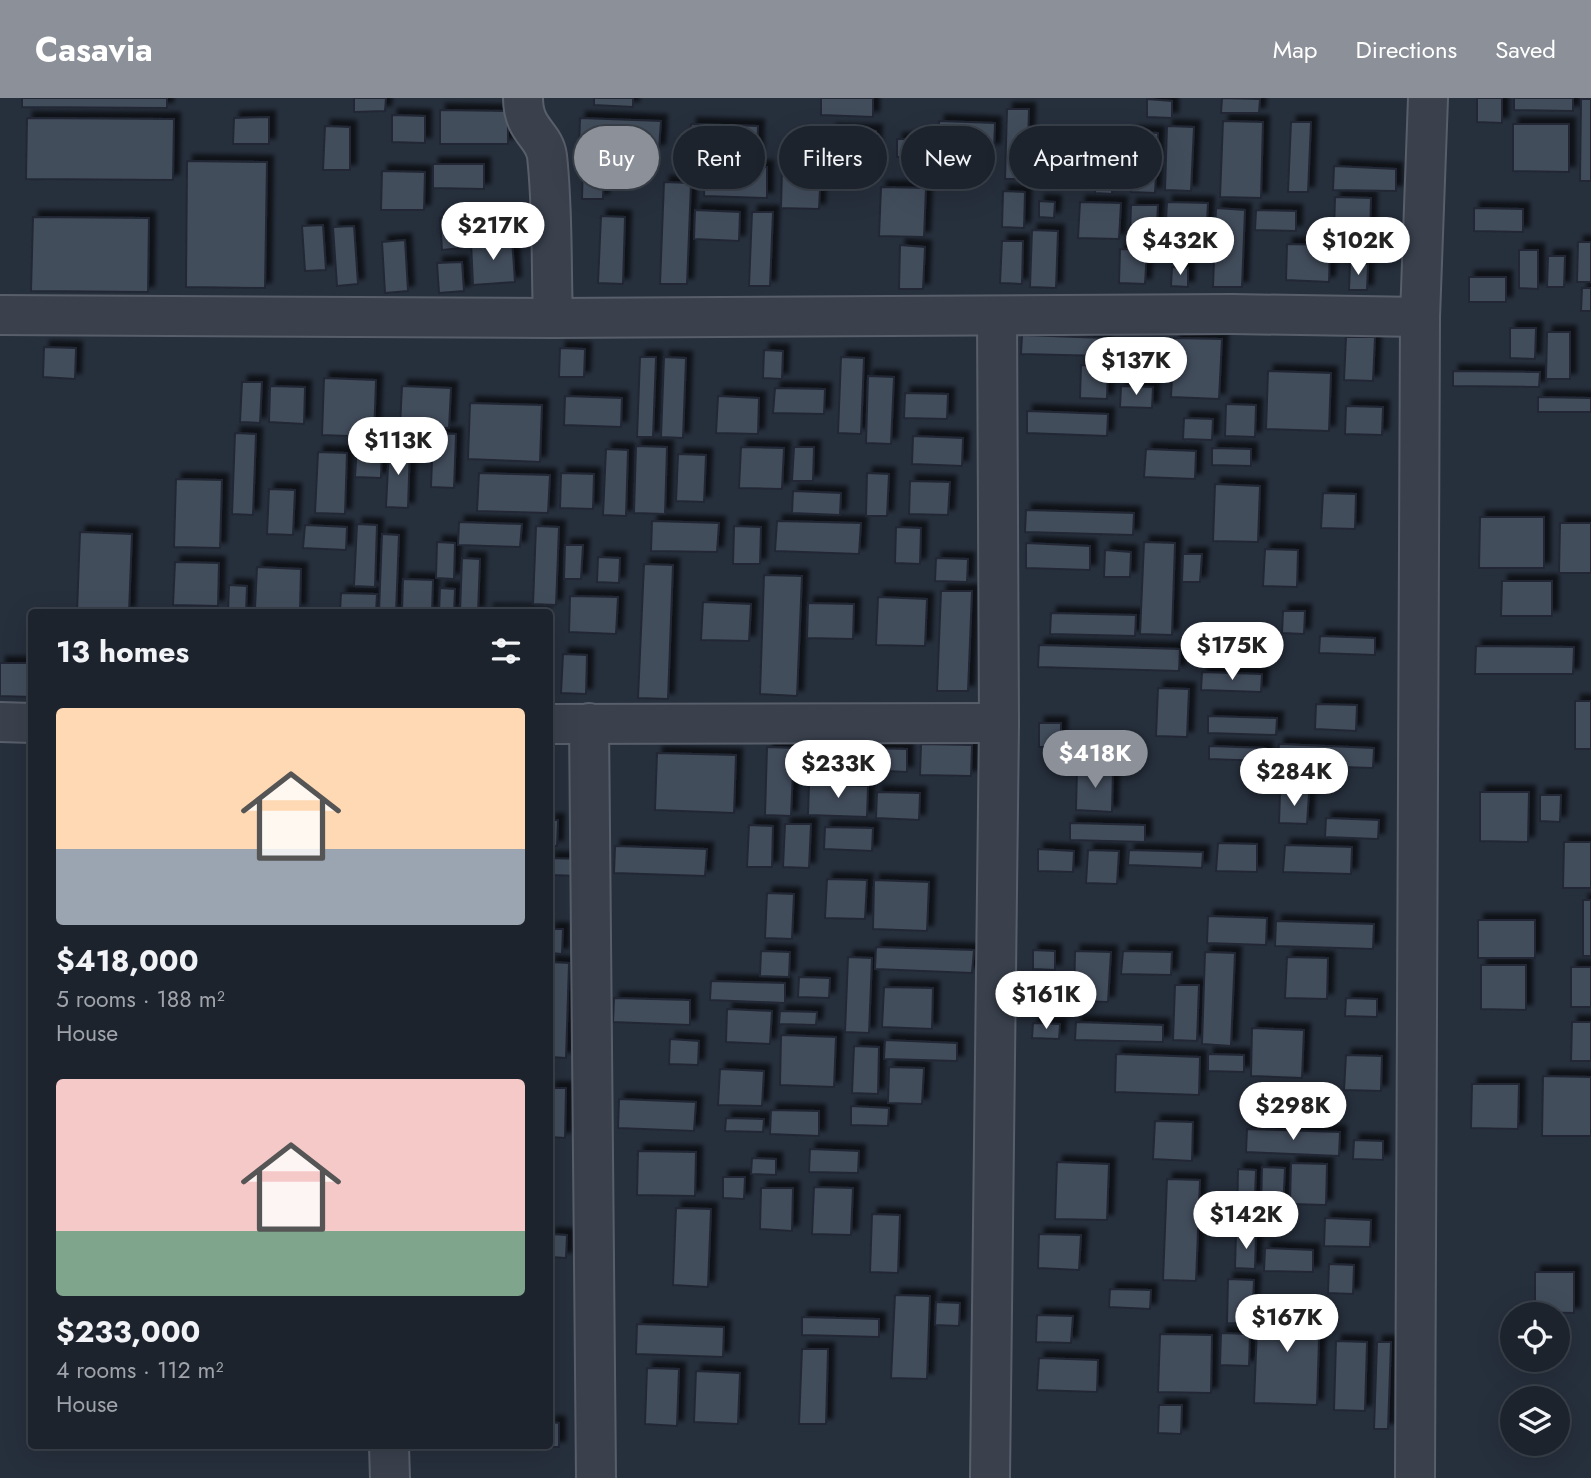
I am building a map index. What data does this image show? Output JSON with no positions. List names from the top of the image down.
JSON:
{
  "page": {
    "header": "Casavia",
    "nav": ["Map", "Directions", "Saved"],
    "chip": [
      "Buy",
      "Rent",
      "Filters",
      "New",
      "Apartment"
    ],
    "price": [
      "$217K",
      "$432K",
      "$102K",
      "$137K",
      "$113K",
      "$175K",
      "$418K",
      "$233K",
      "$284K",
      "$161K",
      "$298K",
      "$142K",
      "$167K"
    ],
    "heading": "13 homes",
    "list": [
      {
        "name": "$418,000",
        "note": "5 rooms · 188 m² · House"
      },
      {
        "name": "$233,000",
        "note": "4 rooms · 112 m² · House"
      }
    ]
  }
}
